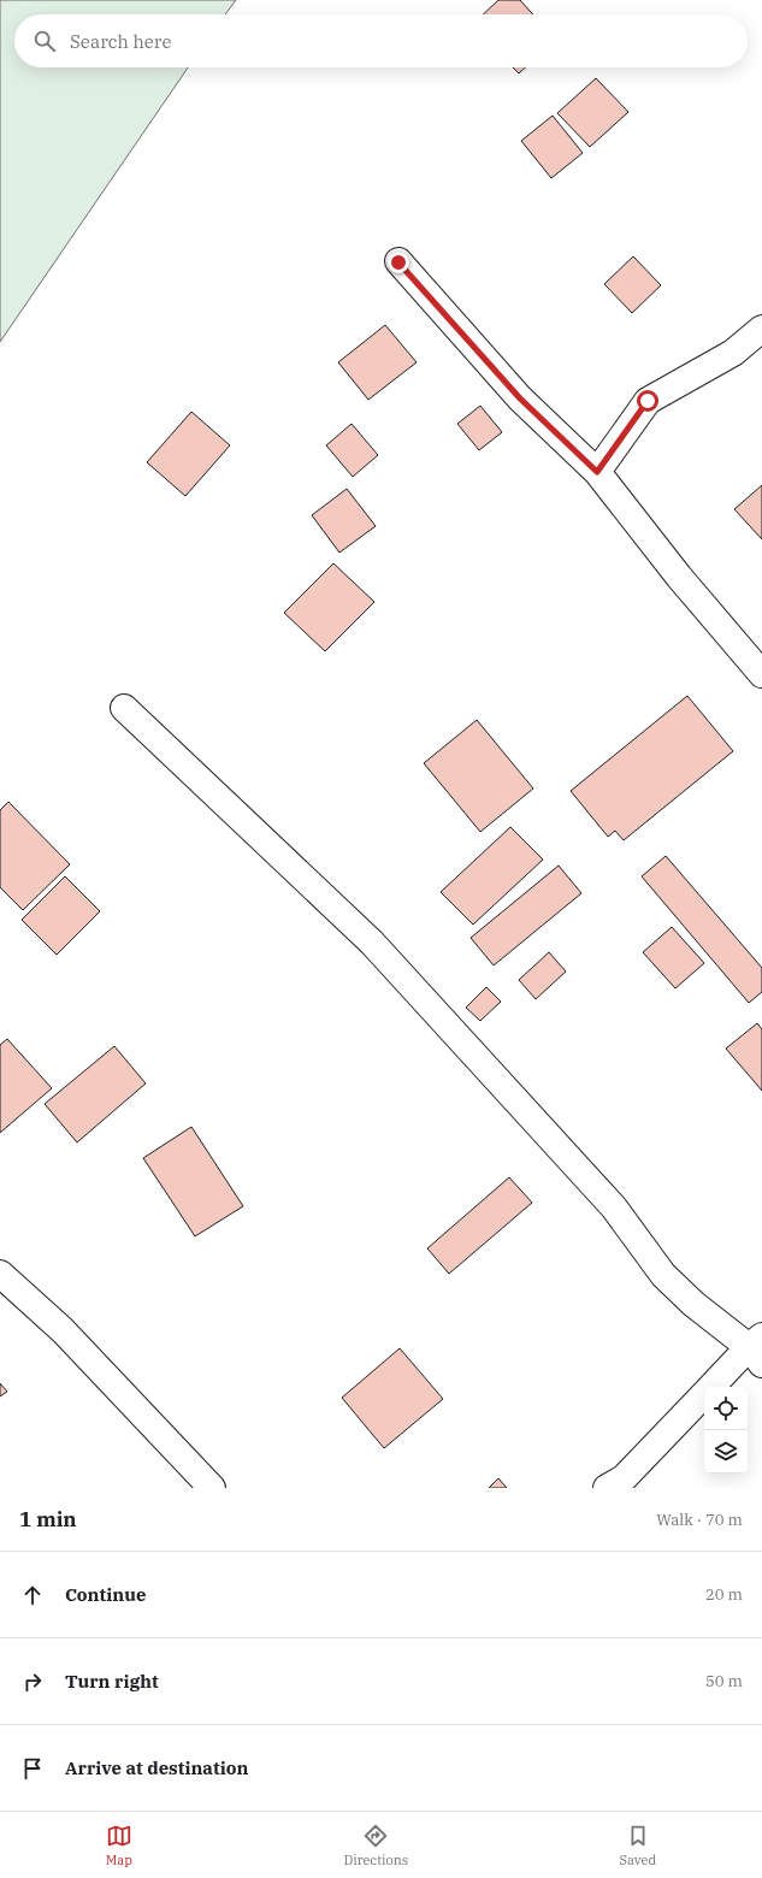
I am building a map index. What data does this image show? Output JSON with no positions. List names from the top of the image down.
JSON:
{
  "page": {
    "search": "Search here",
    "heading": ["1 min", "Walk · 70 m"],
    "list": [
      ["Continue", "20 m"],
      ["Turn right", "50 m"],
      "Arrive at destination"
    ],
    "nav": ["Map", "Directions", "Saved"]
  }
}
